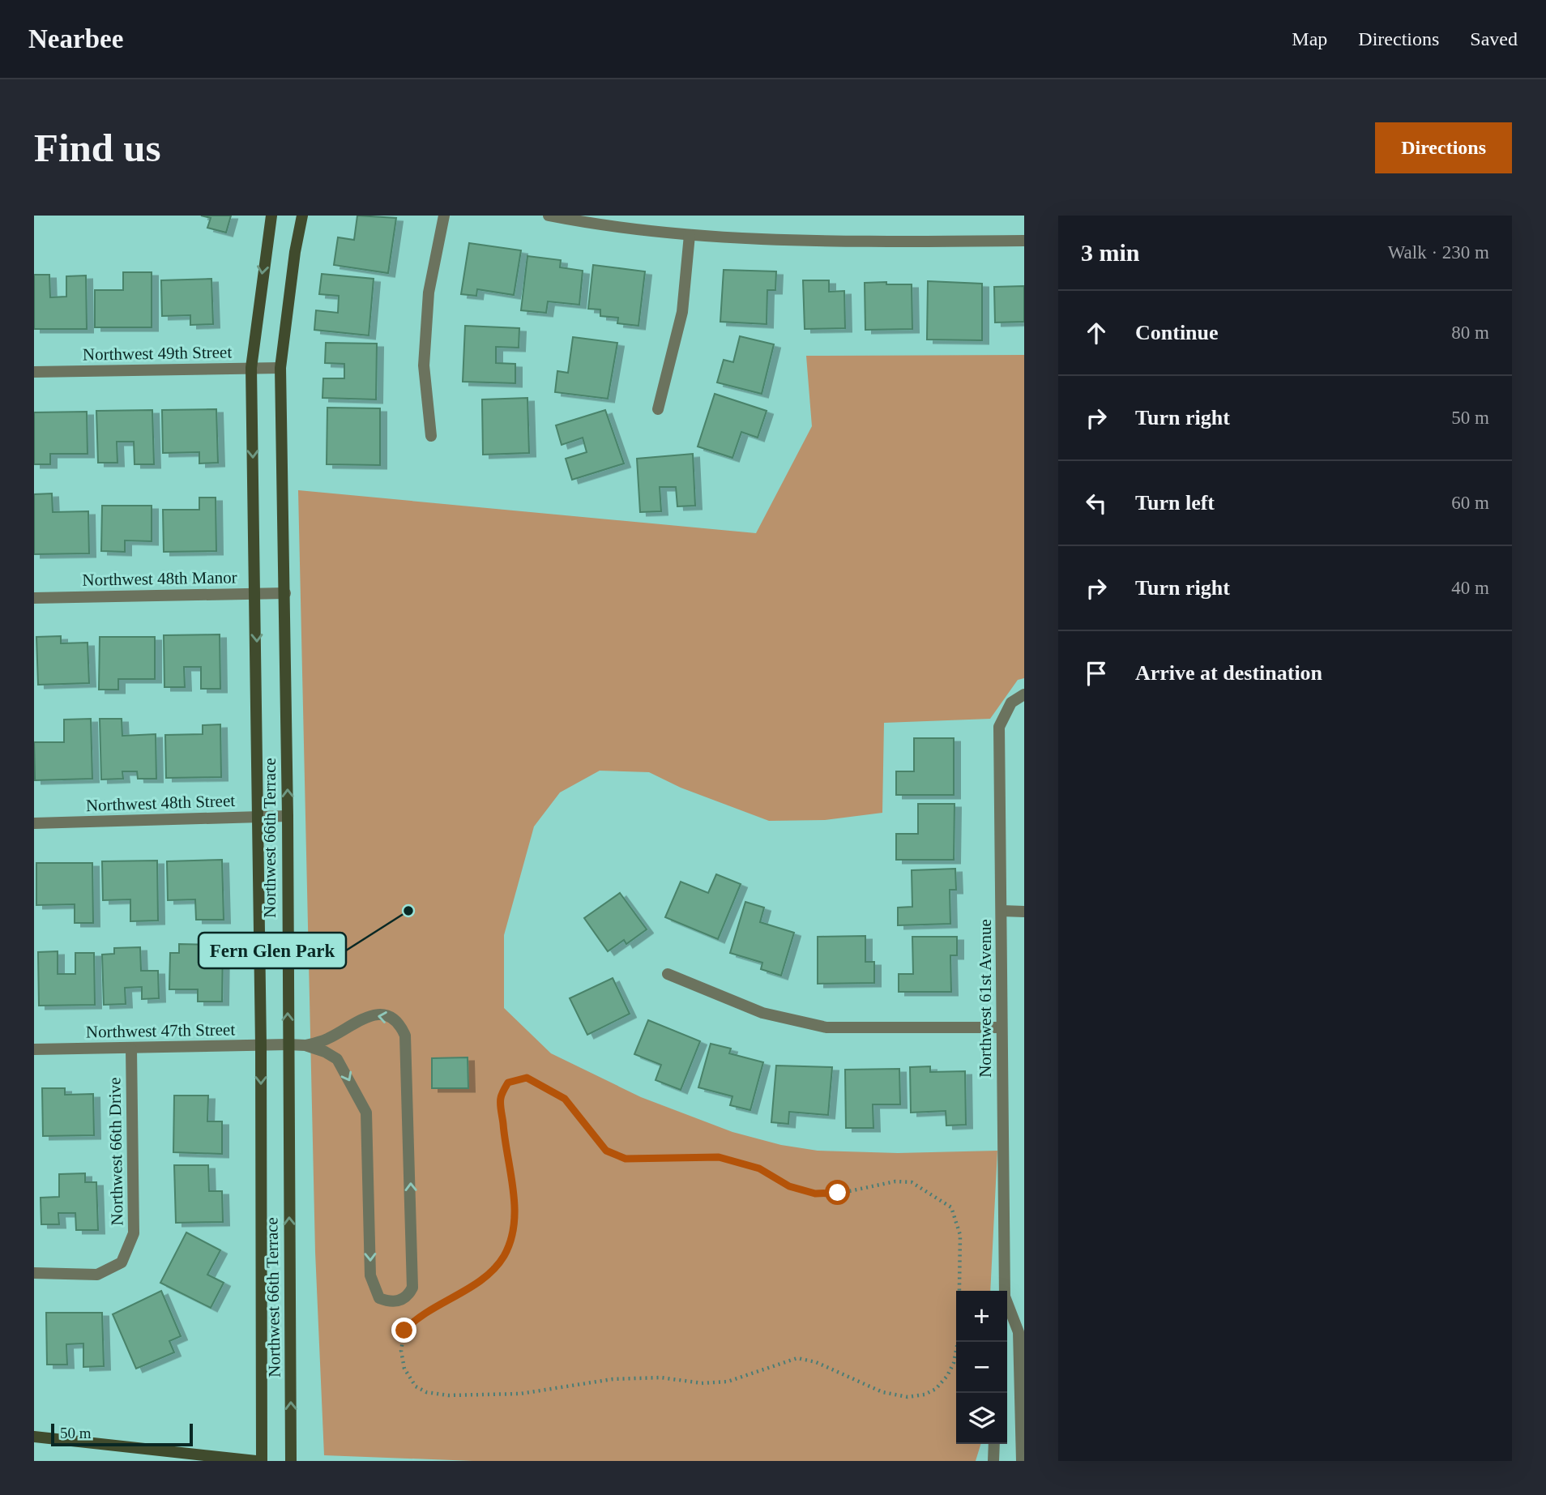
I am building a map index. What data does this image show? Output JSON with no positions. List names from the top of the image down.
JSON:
{
  "streets": {
    "street": [
      "Northwest 49th Street",
      "Northwest 48th Manor",
      "Northwest 48th Street",
      "Northwest 66th Terrace",
      "Northwest 61st Avenue",
      "Northwest 47th Street",
      "Northwest 66th Drive"
    ]
  },
  "crossings": [
    ["Northwest 49th Street", "Northwest 66th Terrace"],
    ["Northwest 48th Manor", "Northwest 66th Terrace"],
    ["Northwest 48th Street", "Northwest 66th Terrace"],
    ["Northwest 66th Terrace", "Northwest 47th Street"],
    ["Northwest 47th Street", "Northwest 66th Drive"]
  ],
  "places": ["Fern Glen Park"],
  "scale_bar": "50 m",
  "page": {
    "header": "Nearbee",
    "nav": ["Map", "Directions", "Saved"],
    "buttons": "Directions",
    "title": "Find us",
    "heading": ["3 min", "Walk · 230 m"],
    "list": [
      ["Continue", "80 m"],
      ["Turn right", "50 m"],
      ["Turn left", "60 m"],
      ["Turn right", "40 m"],
      "Arrive at destination"
    ],
    "map_buttons": ["+", "−"],
    "scale": "50 m"
  }
}
